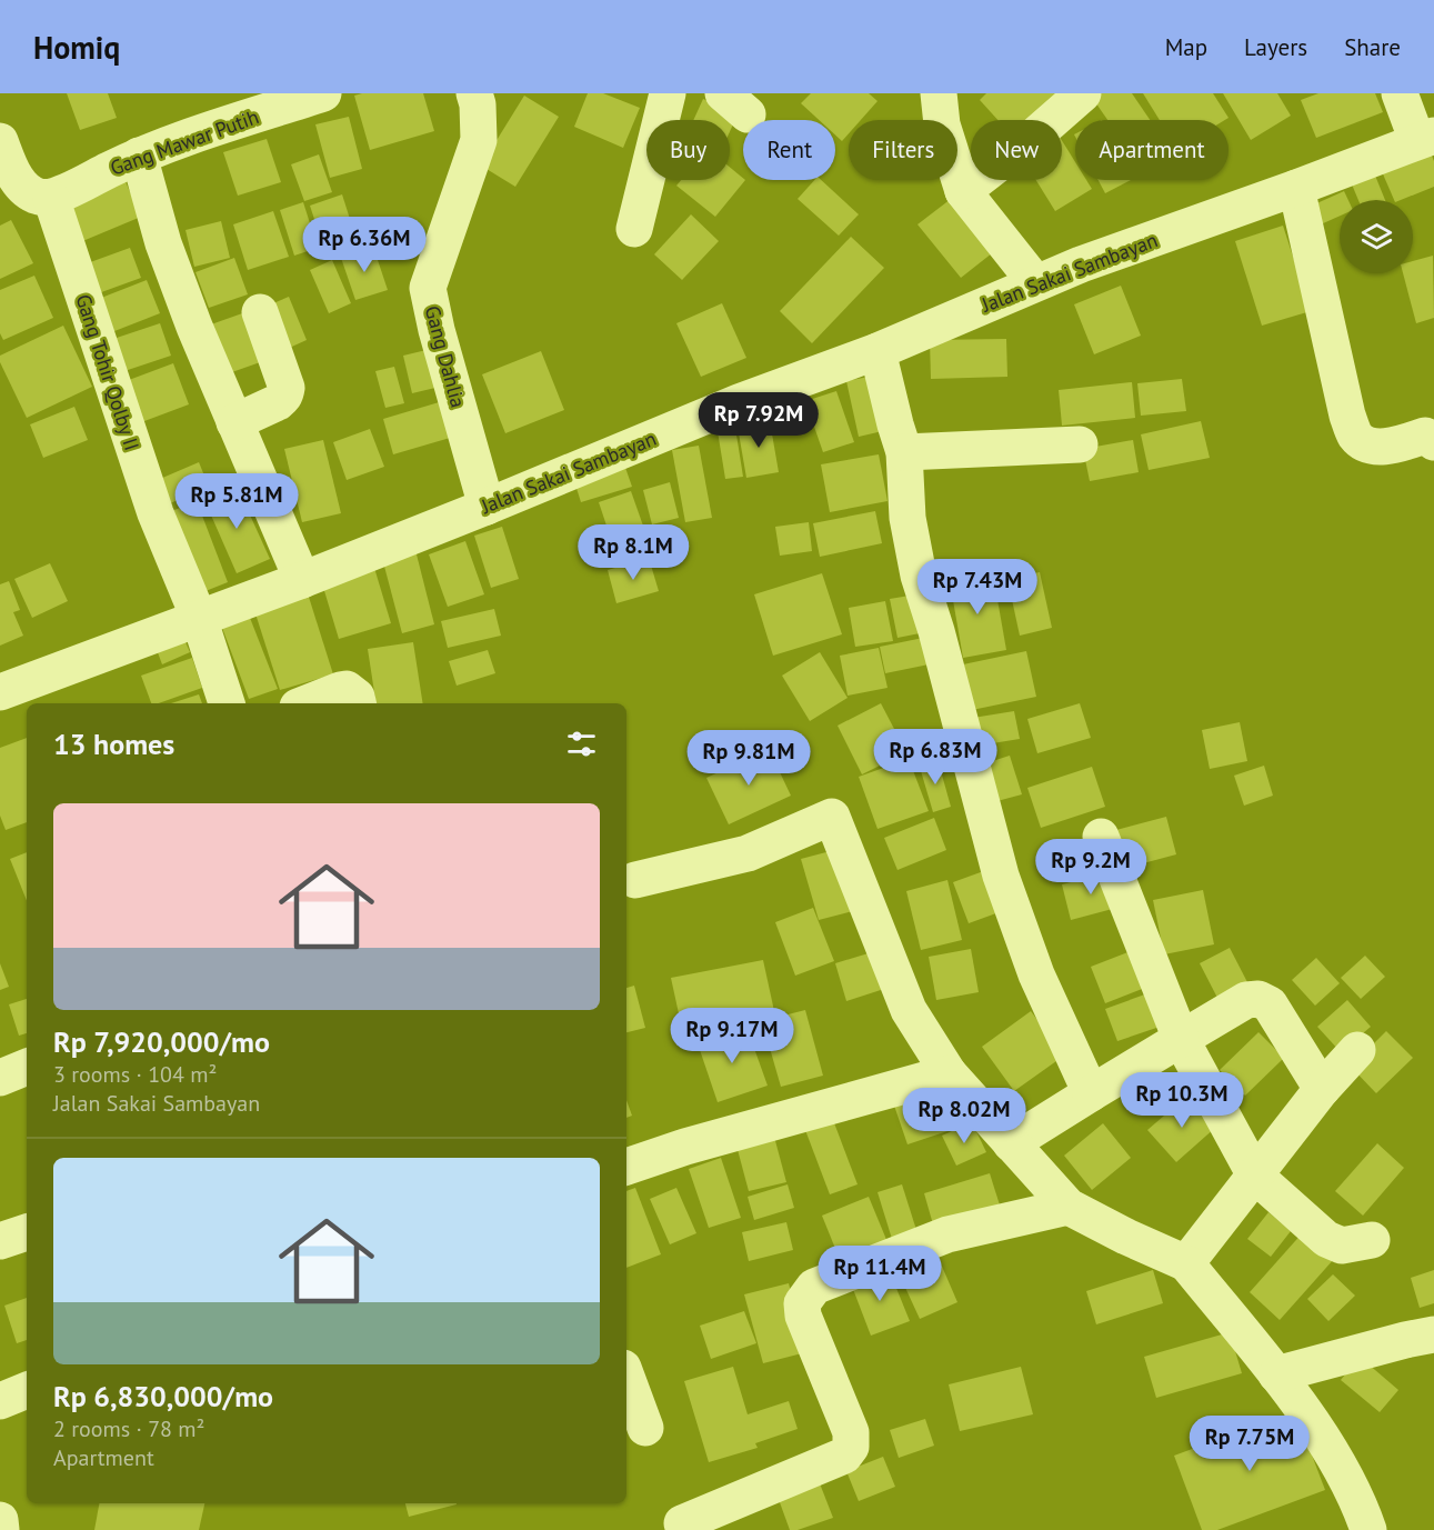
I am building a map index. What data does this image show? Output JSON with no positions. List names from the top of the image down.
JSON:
{
  "streets": {
    "street": [
      "Gang Mawar Putih",
      "Jalan Sakai Sambayan",
      "Gang Dahlia",
      "Gang Tohir Qolby II"
    ]
  },
  "crossings": [
    ["Gang Mawar Putih", "Gang Tohir Qolby II"],
    ["Jalan Sakai Sambayan", "Gang Dahlia"],
    ["Jalan Sakai Sambayan", "Gang Tohir Qolby II"]
  ],
  "page": {
    "header": "Homiq",
    "nav": ["Map", "Layers", "Share"],
    "chip": [
      "Buy",
      "Rent",
      "Filters",
      "New",
      "Apartment"
    ],
    "price": [
      "Rp 6.36M",
      "Rp 7.92M",
      "Rp 5.81M",
      "Rp 8.1M",
      "Rp 7.43M",
      "Rp 6.83M",
      "Rp 9.81M",
      "Rp 9.2M",
      "Rp 9.17M",
      "Rp 10.3M",
      "Rp 8.02M",
      "Rp 11.4M",
      "Rp 7.75M"
    ],
    "heading": "13 homes",
    "list": [
      {
        "name": "Rp 7,920,000/mo",
        "note": "3 rooms · 104 m² · Jalan Sakai Sambayan"
      },
      {
        "name": "Rp 6,830,000/mo",
        "note": "2 rooms · 78 m² · Apartment"
      }
    ]
  }
}
